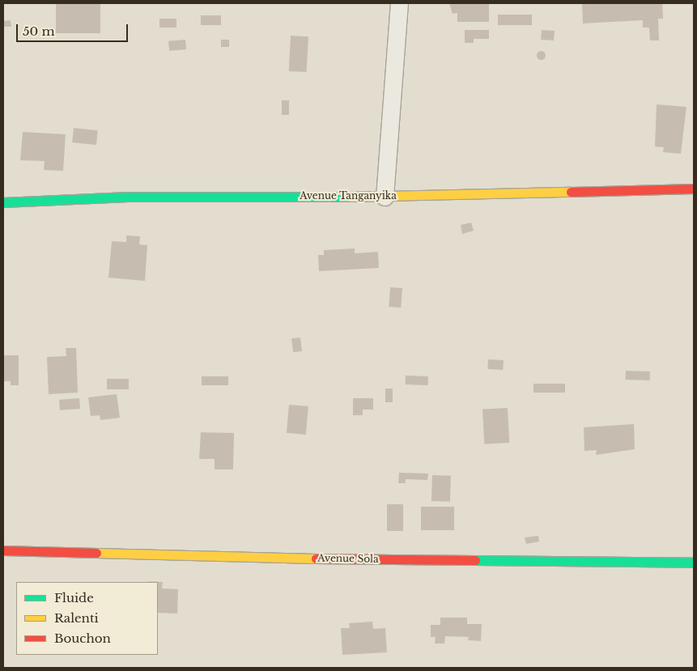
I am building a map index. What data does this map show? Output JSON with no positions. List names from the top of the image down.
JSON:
{
  "streets": {
    "street": ["Avenue Tanganyika", "Avenue Sola"]
  },
  "legend": ["Fluide", "Ralenti", "Bouchon"],
  "scale_bar": "50 m"
}
